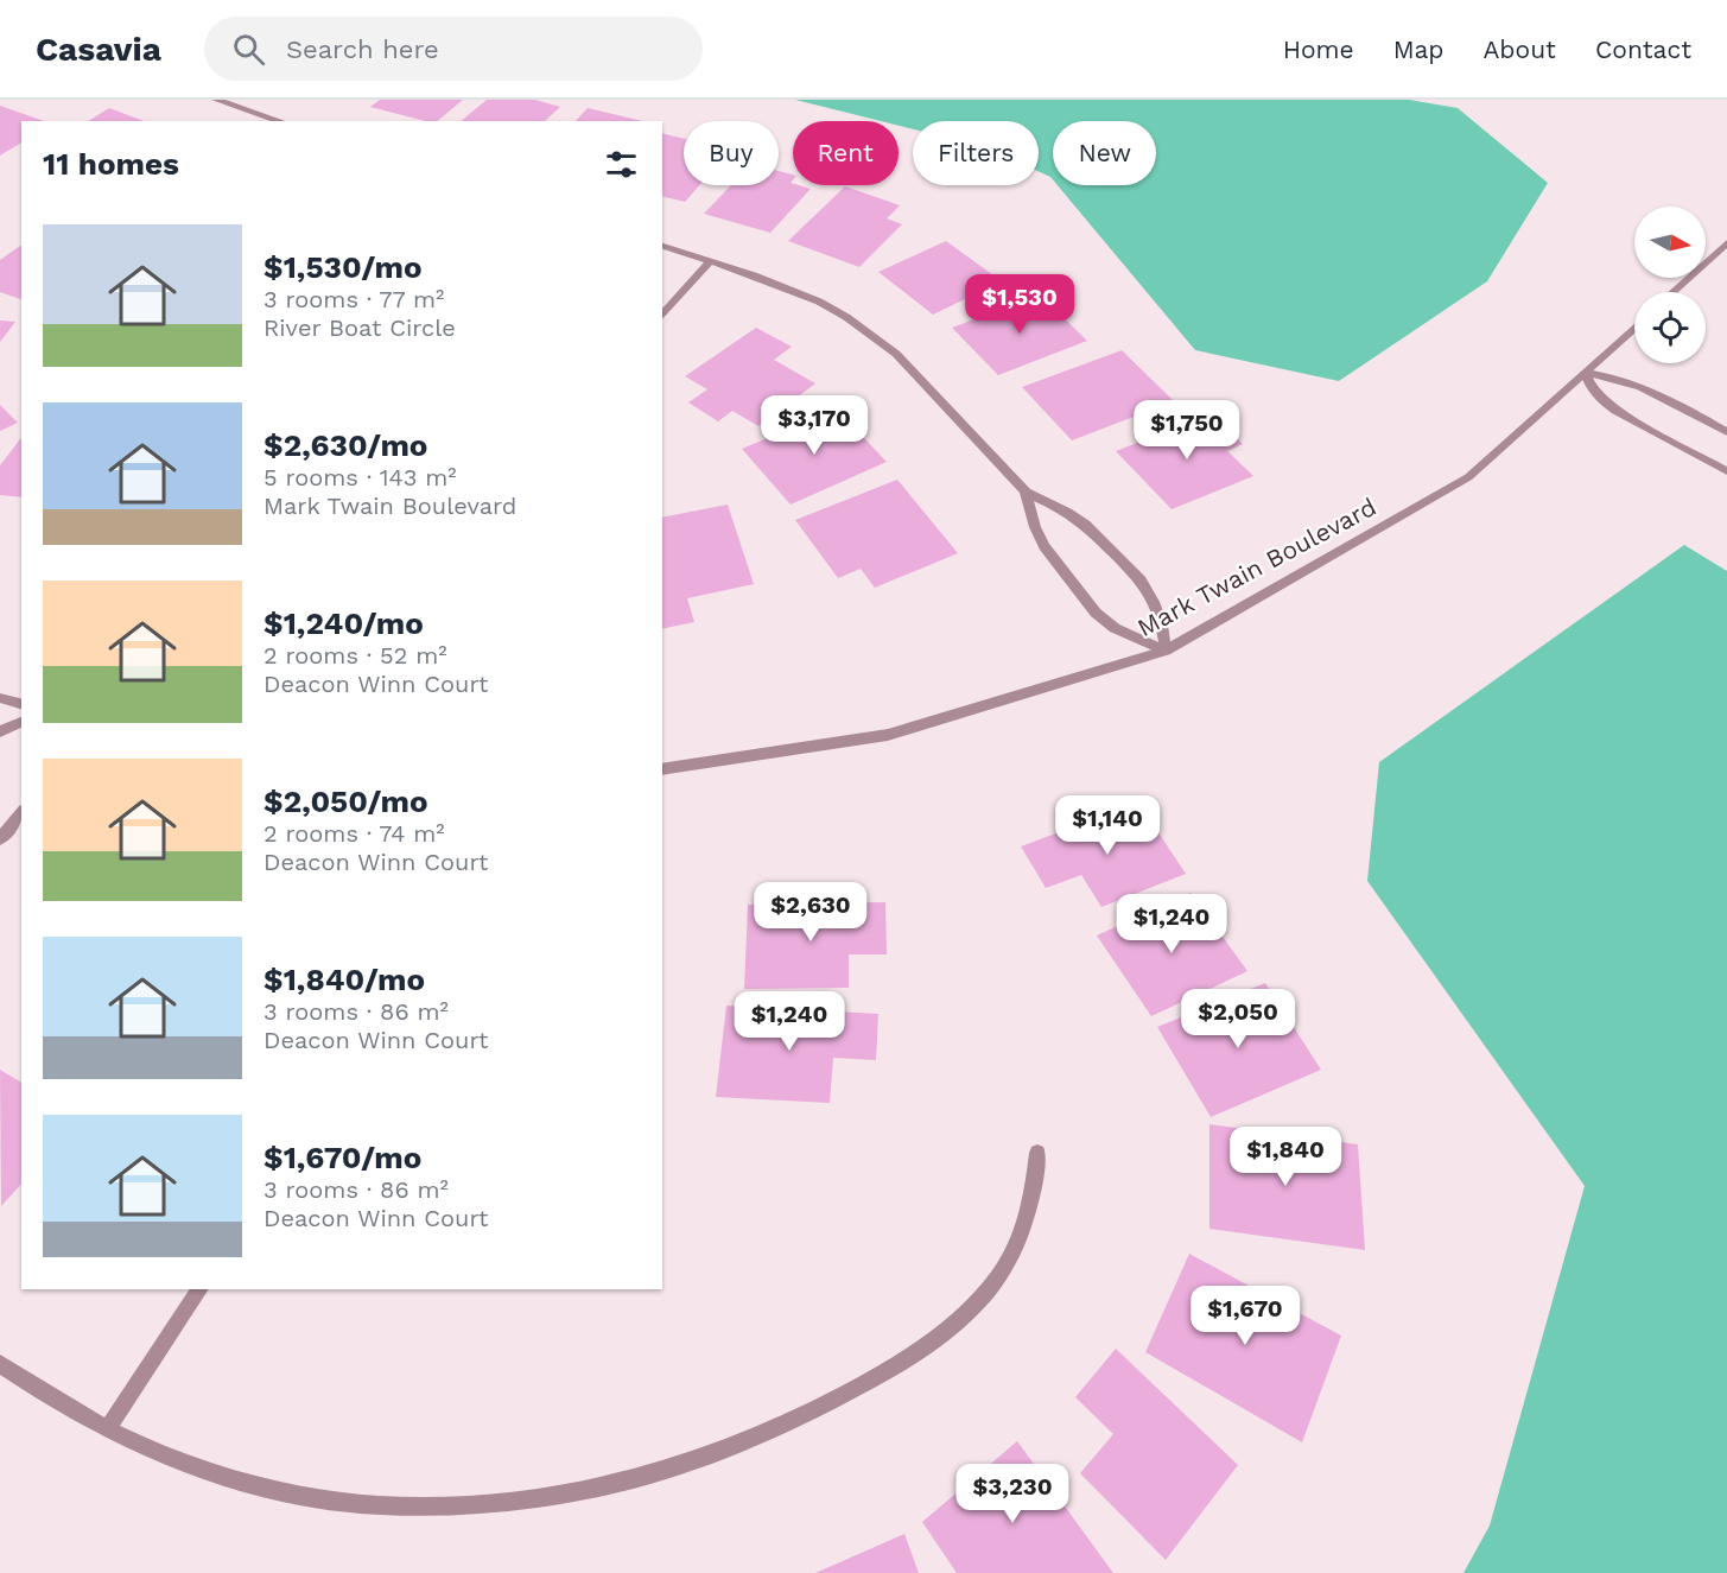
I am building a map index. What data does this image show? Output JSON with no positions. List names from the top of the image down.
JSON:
{
  "streets": {
    "street": ["Mark Twain Boulevard"]
  },
  "north": "right",
  "page": {
    "header": "Casavia",
    "search": "Search here",
    "nav": [
      "Home",
      "Map",
      "About",
      "Contact"
    ],
    "chip": [
      "Buy",
      "Rent",
      "Filters",
      "New"
    ],
    "heading": "11 homes",
    "list": [
      {
        "name": "$1,530/mo",
        "note": "3 rooms · 77 m² · River Boat Circle"
      },
      {
        "name": "$2,630/mo",
        "note": "5 rooms · 143 m² · Mark Twain Boulevard"
      },
      {
        "name": "$1,240/mo",
        "note": "2 rooms · 52 m² · Deacon Winn Court"
      },
      {
        "name": "$2,050/mo",
        "note": "2 rooms · 74 m² · Deacon Winn Court"
      },
      {
        "name": "$1,840/mo",
        "note": "3 rooms · 86 m² · Deacon Winn Court"
      },
      {
        "name": "$1,670/mo",
        "note": "3 rooms · 86 m² · Deacon Winn Court"
      }
    ],
    "price": [
      "$1,530",
      "$3,170",
      "$1,750",
      "$1,140",
      "$2,630",
      "$1,240",
      "$2,050",
      "$1,240",
      "$1,840",
      "$1,670",
      "$3,230"
    ]
  }
}
